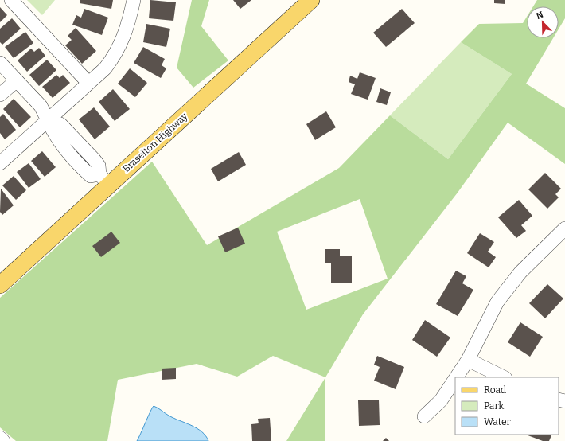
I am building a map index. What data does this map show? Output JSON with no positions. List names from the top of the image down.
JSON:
{
  "streets": {
    "main road": ["Braselton Highway"]
  },
  "legend": ["Road", "Park", "Water"],
  "north": "top left"
}
